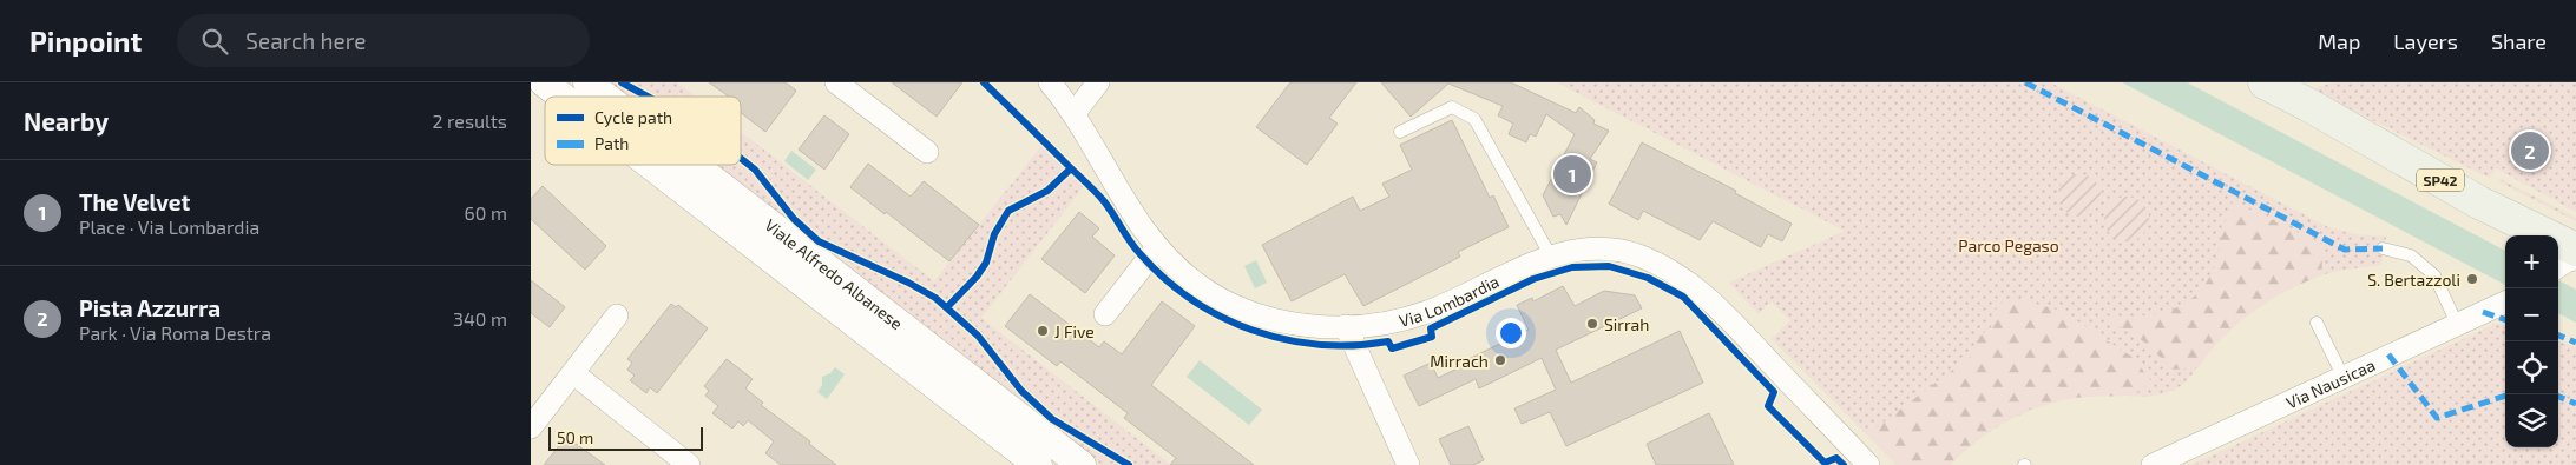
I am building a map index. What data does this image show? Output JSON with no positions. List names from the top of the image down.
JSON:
{
  "streets": {
    "main road": ["SP42"],
    "street": ["Viale Alfredo Albanese", "Via Lombardia", "Via Nausicaa"]
  },
  "parks": ["Parco Pegaso"],
  "places": [
    "S. Bertazzoli",
    "Sirrah",
    "J Five",
    "Mirrach"
  ],
  "legend": ["Cycle path", "Path"],
  "scale_bar": "50 m",
  "page": {
    "header": "Pinpoint",
    "search": "Search here",
    "nav": ["Map", "Layers", "Share"],
    "heading": ["Nearby", "2 results"],
    "pins": ["2", "1"],
    "list": [
      {
        "mark": "1",
        "name": "The Velvet",
        "note": "Place · Via Lombardia",
        "value": "60 m"
      },
      {
        "mark": "2",
        "name": "Pista Azzurra",
        "note": "Park · Via Roma Destra",
        "value": "340 m"
      }
    ],
    "map_buttons": ["+", "−"],
    "scale": "50 m"
  }
}
